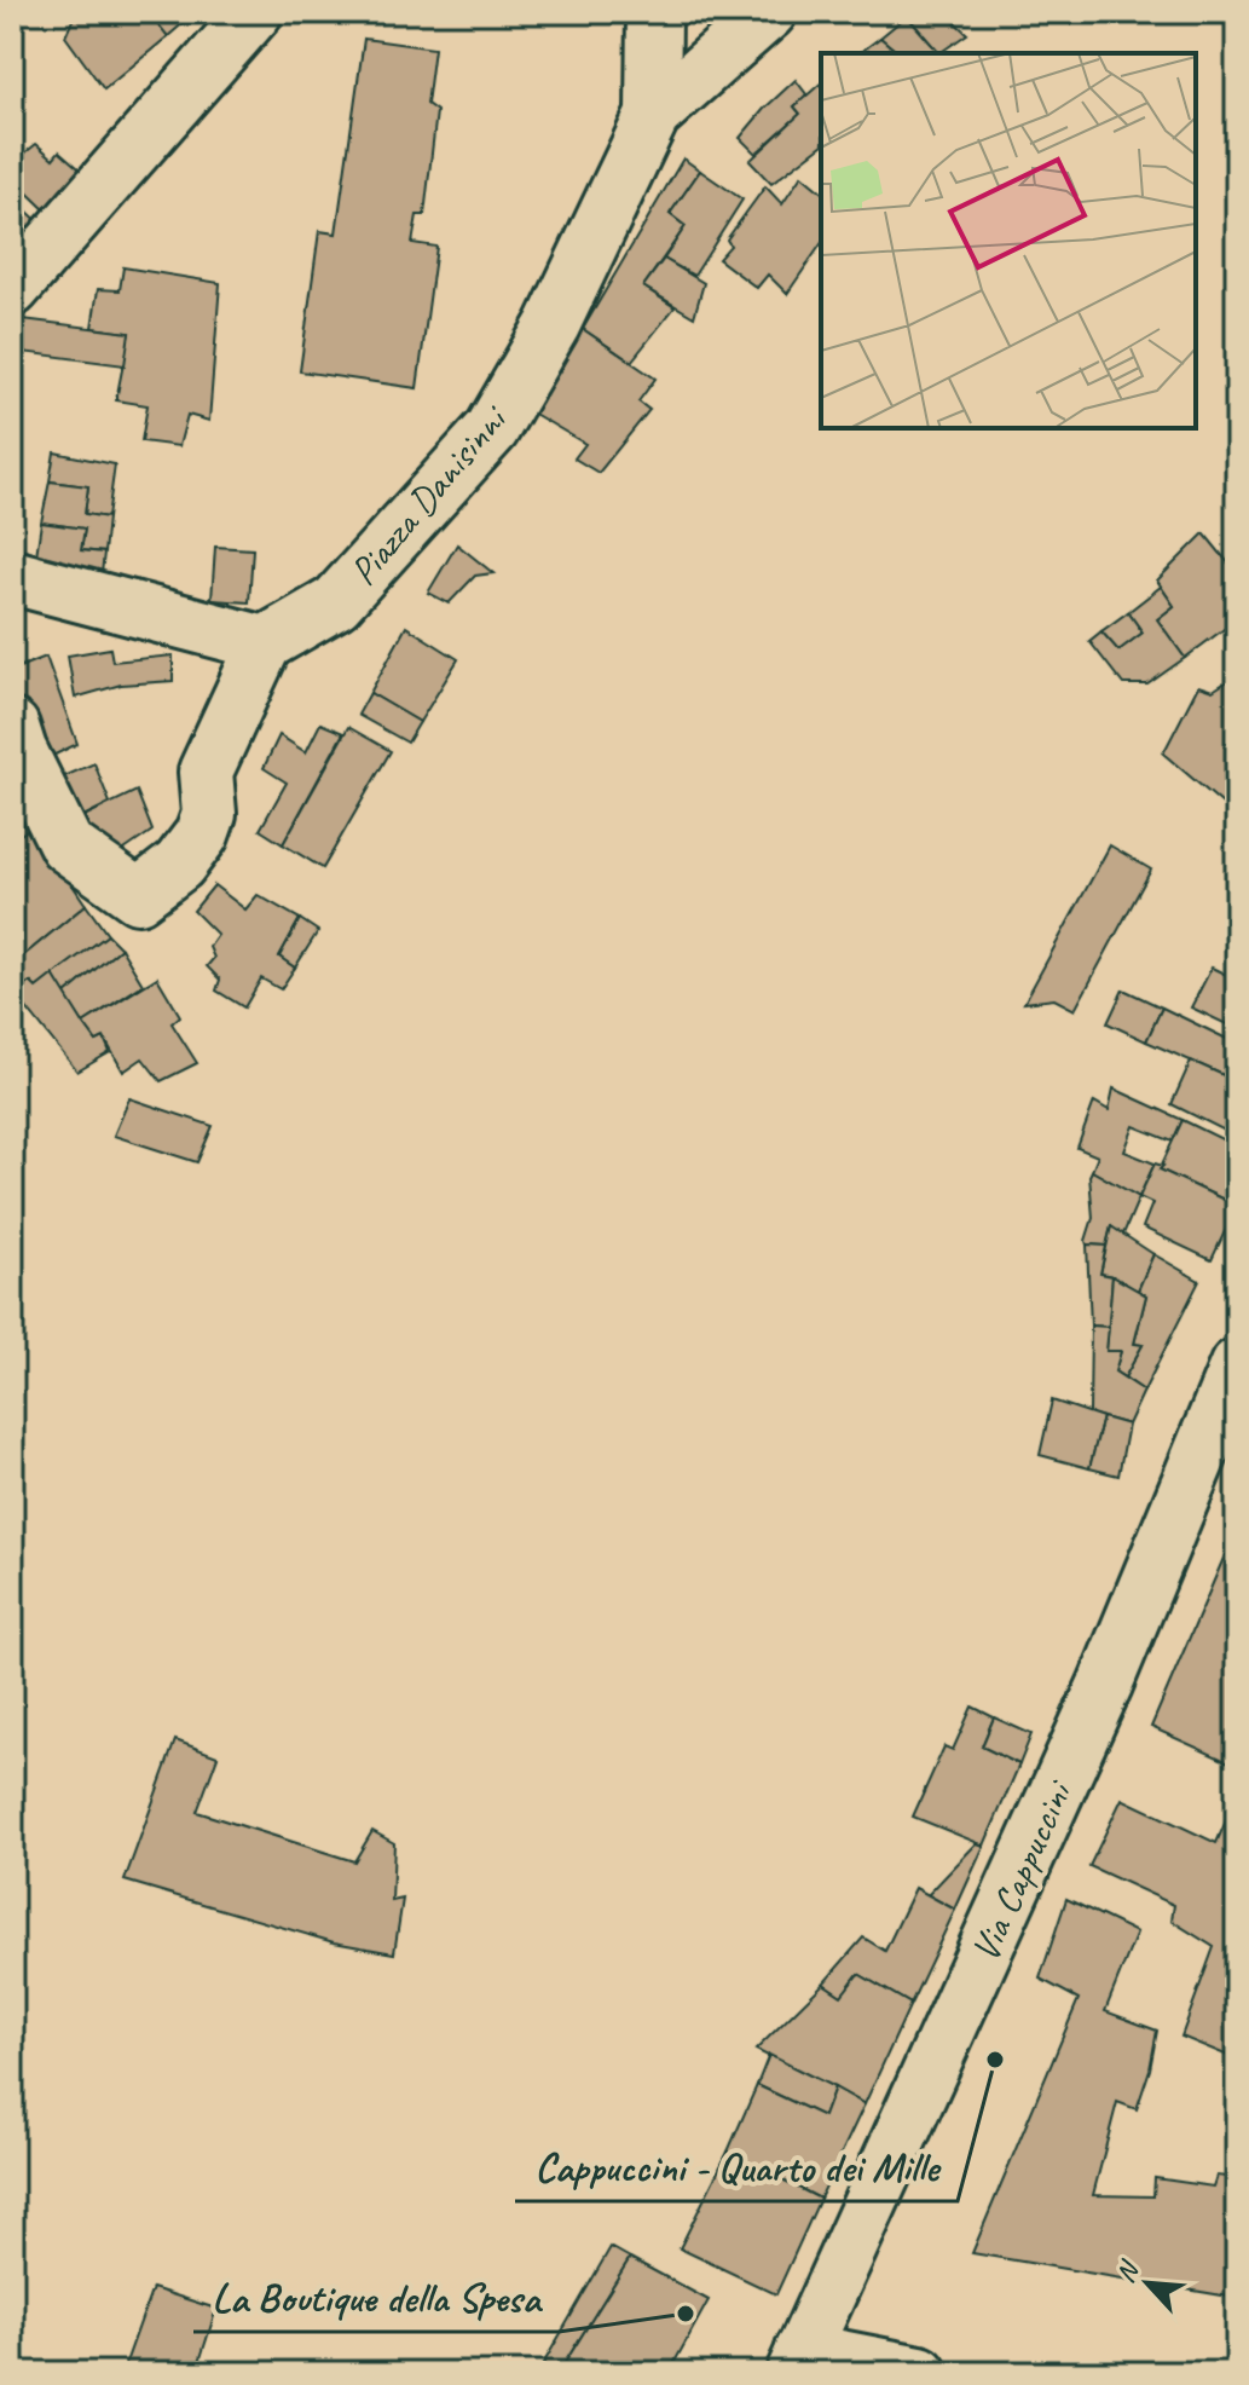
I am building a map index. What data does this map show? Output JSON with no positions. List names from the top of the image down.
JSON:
{
  "streets": {
    "street": ["Piazza Danisinni", "Via Cappuccini"]
  },
  "places": ["Cappuccini - Quarto dei Mille", "La Boutique della Spesa"],
  "north": "top left"
}
